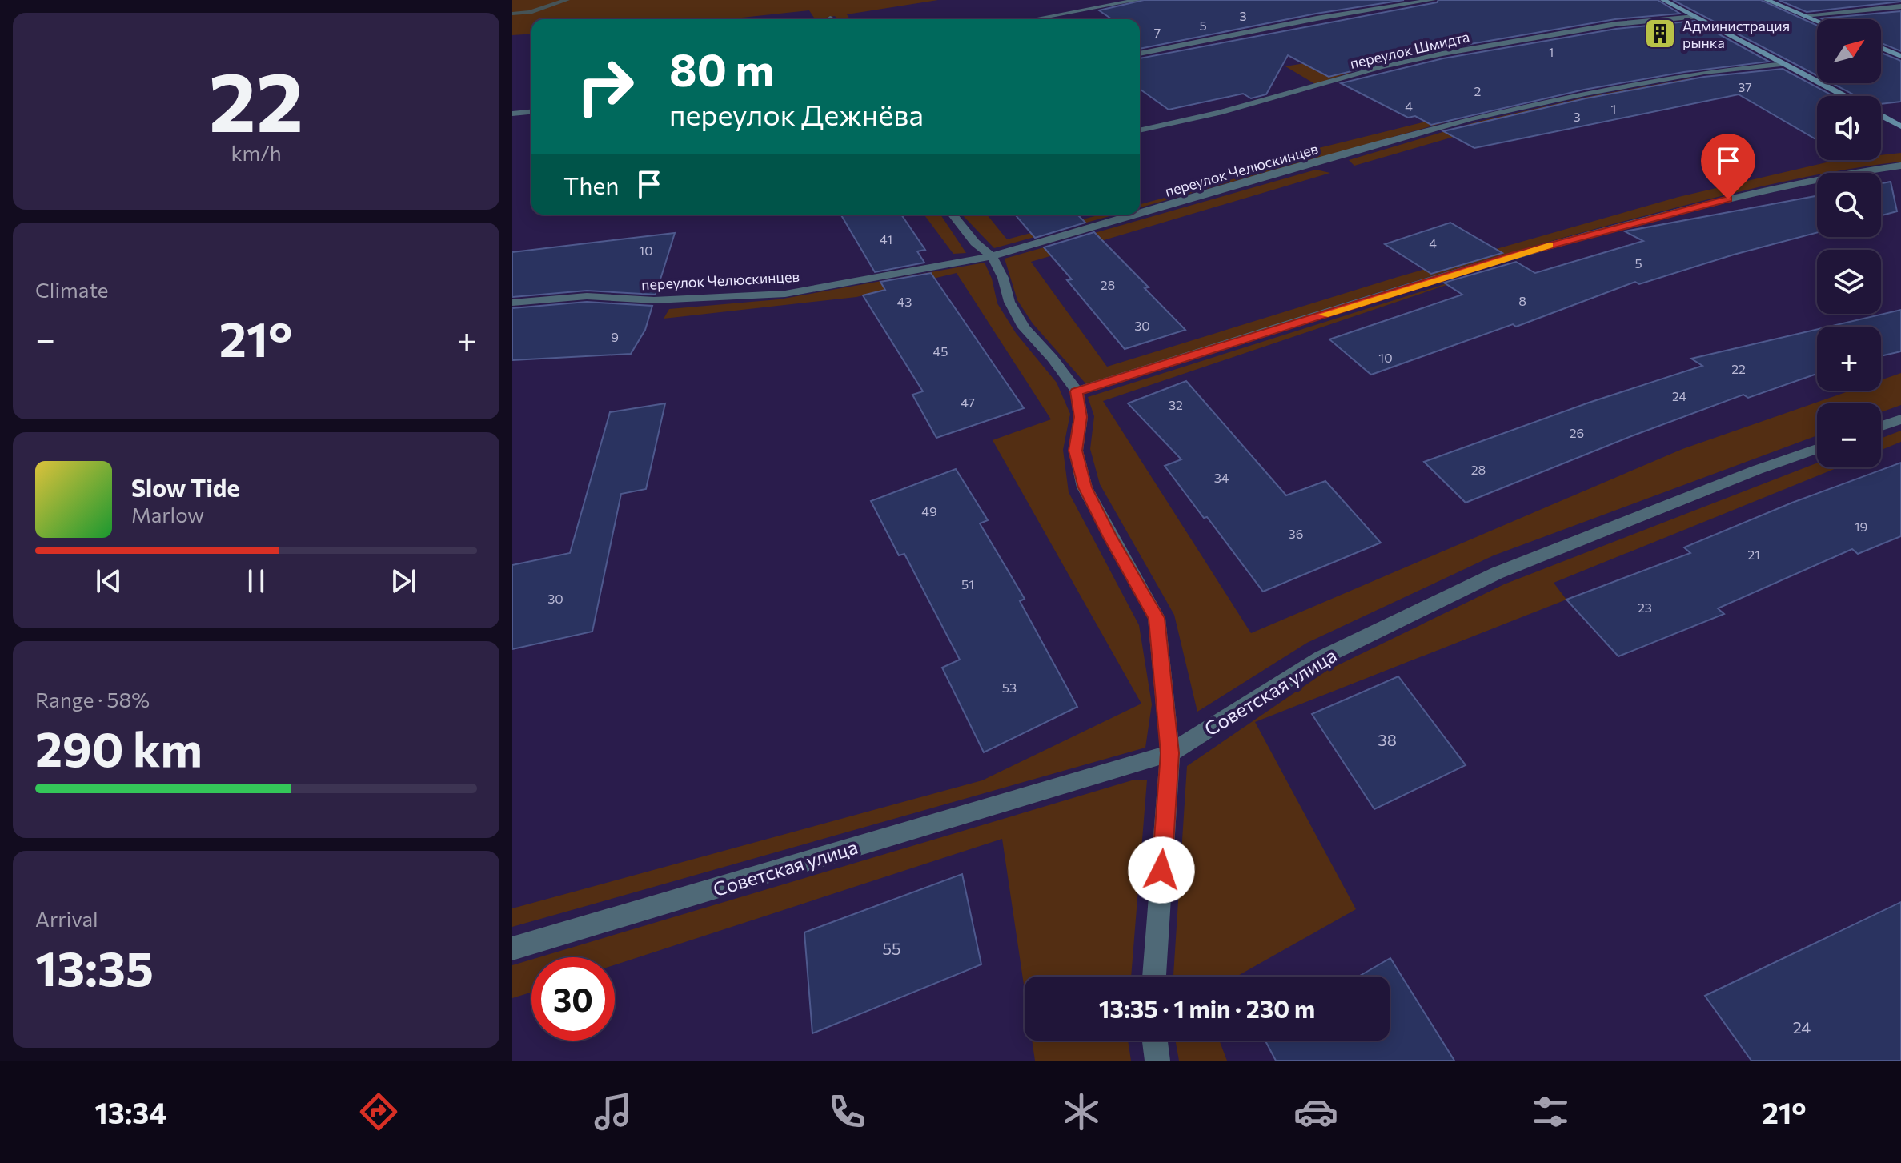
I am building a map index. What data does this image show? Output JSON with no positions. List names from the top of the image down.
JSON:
{
  "streets": {
    "street": ["переулок Шмидта", "переулок Челюскинцев", "Советская улица"]
  },
  "places": {
    "building": ["Администрация рынка"]
  },
  "house_numbers": [
    "3",
    "5",
    "7",
    "1",
    "37",
    "2",
    "4",
    "1",
    "3",
    "41",
    "4",
    "10",
    "5",
    "28",
    "8",
    "43",
    "30",
    "9",
    "45",
    "10",
    "22",
    "24",
    "47",
    "32",
    "26",
    "28",
    "34",
    "49",
    "19",
    "36",
    "21",
    "51",
    "30",
    "23",
    "53",
    "38",
    "55",
    "24"
  ],
  "north": "top right",
  "page": {
    "tile": [
      ["22", "km/h"],
      "Climate",
      ["Range · 58%", "290 km"],
      ["Arrival", "13:35"]
    ],
    "map_buttons": ["+", "−"],
    "turn": ["80 m", "переулок Дежнёва"],
    "then": "Then",
    "heat": ["−", "21°", "+"],
    "song": ["Slow Tide", "Marlow"],
    "limit": "30",
    "trip": "13:35 · 1 min · 230 m",
    "tabs": ["13:34", "21°"]
  }
}
